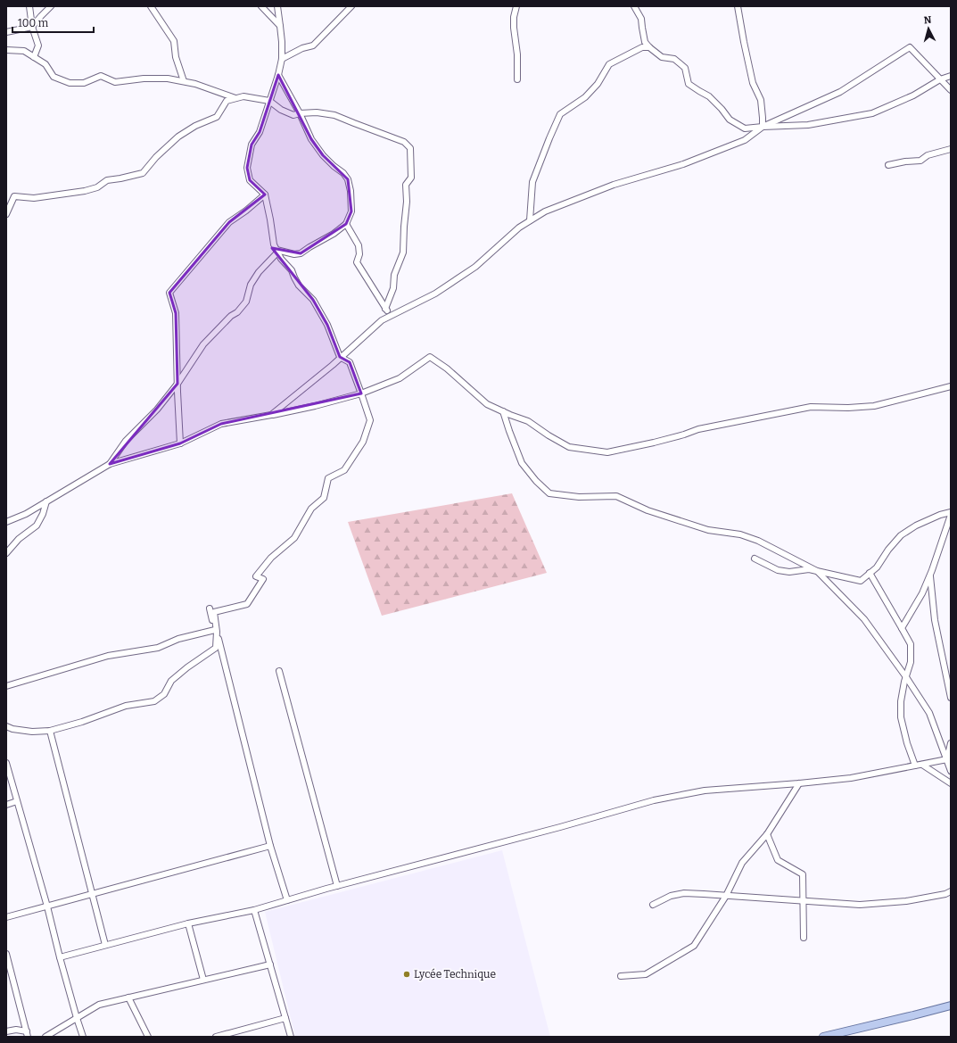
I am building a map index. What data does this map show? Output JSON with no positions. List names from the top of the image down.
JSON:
{
  "places": ["Lycée Technique"],
  "scale_bar": "100 m",
  "north": "top"
}
